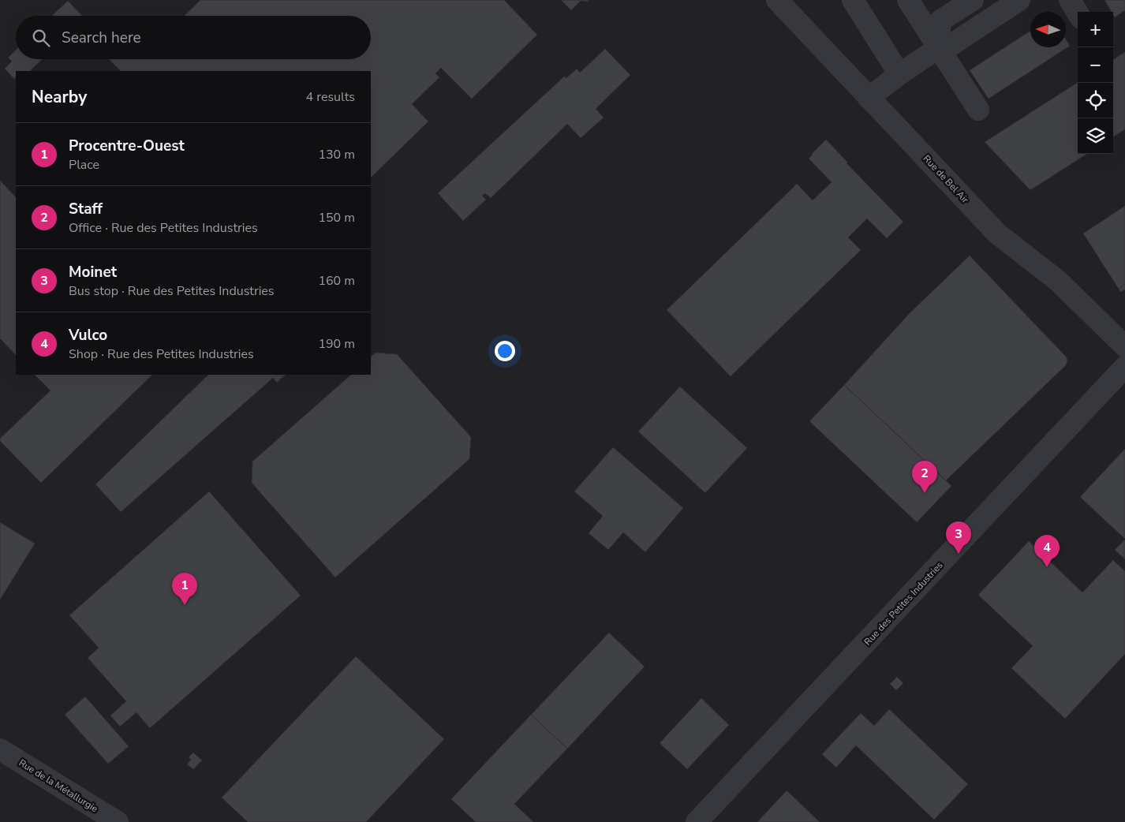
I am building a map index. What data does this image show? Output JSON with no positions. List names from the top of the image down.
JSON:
{
  "streets": {
    "street": ["Rue de Bel Air", "Rue des Petites Industries", "Rue de la Métallurgie"]
  },
  "north": "left",
  "page": {
    "map_buttons": ["+", "−"],
    "search": "Search here",
    "heading": ["Nearby", "4 results"],
    "list": [
      {
        "mark": "1",
        "name": "Procentre-Ouest",
        "note": "Place",
        "value": "130 m"
      },
      {
        "mark": "2",
        "name": "Staff",
        "note": "Office · Rue des Petites Industries",
        "value": "150 m"
      },
      {
        "mark": "3",
        "name": "Moinet",
        "note": "Bus stop · Rue des Petites Industries",
        "value": "160 m"
      },
      {
        "mark": "4",
        "name": "Vulco",
        "note": "Shop · Rue des Petites Industries",
        "value": "190 m"
      }
    ],
    "pins": [
      "2",
      "3",
      "4",
      "1"
    ]
  }
}
